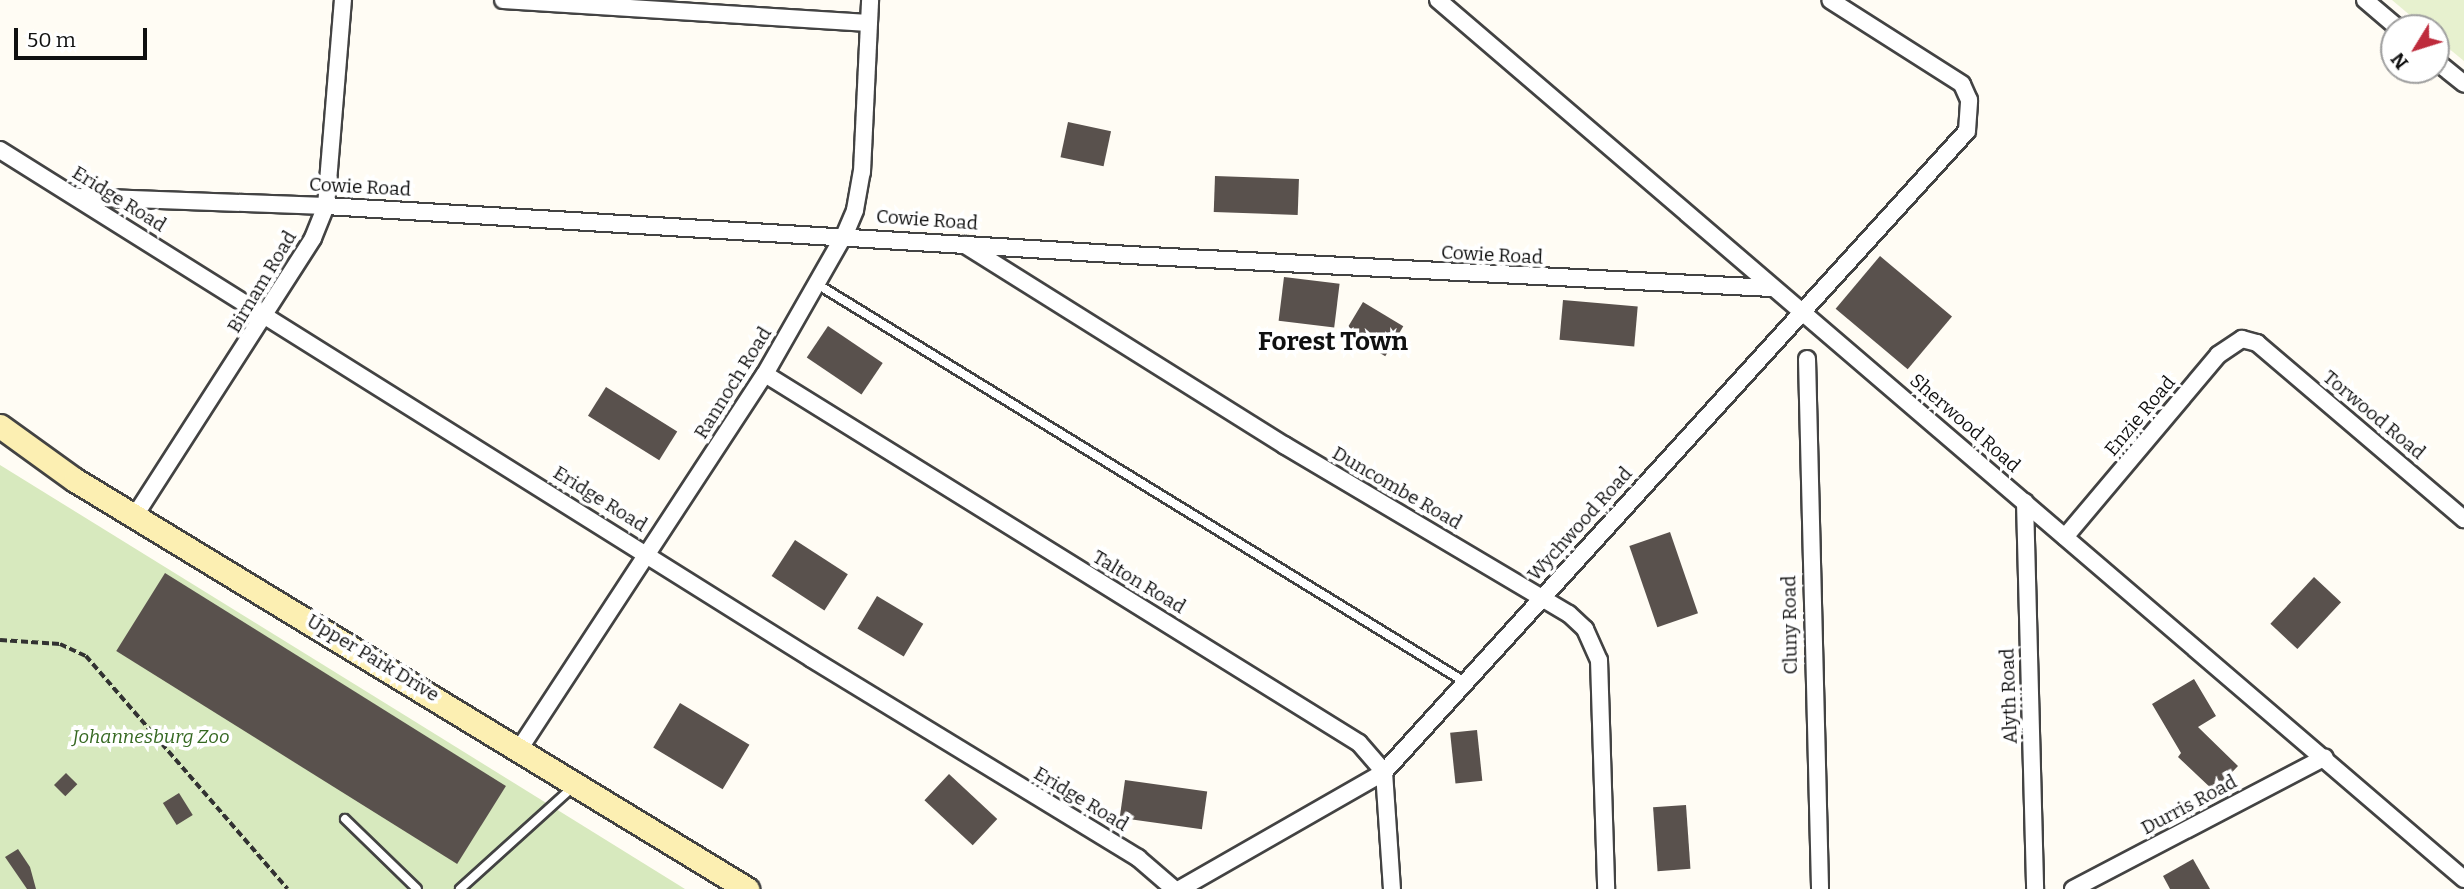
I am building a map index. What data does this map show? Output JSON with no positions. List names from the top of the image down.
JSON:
{
  "streets": {
    "main road": ["Upper Park Drive"],
    "street": [
      "Cowie Road",
      "Eridge Road",
      "Birnam Road",
      "Rannoch Road",
      "Torwood Road",
      "Enzie Road",
      "Sherwood Road",
      "Duncombe Road",
      "Wychwood Road",
      "Talton Road",
      "Cluny Road",
      "Alyth Road",
      "Durris Road"
    ]
  },
  "crossings": [
    ["Cowie Road", "Eridge Road"],
    ["Cowie Road", "Birnam Road"],
    ["Cowie Road", "Rannoch Road"],
    ["Cowie Road", "Sherwood Road"],
    ["Cowie Road", "Duncombe Road"],
    ["Eridge Road", "Birnam Road"],
    ["Eridge Road", "Rannoch Road"],
    ["Birnam Road", "Upper Park Drive"],
    ["Rannoch Road", "Talton Road"],
    ["Rannoch Road", "Upper Park Drive"],
    ["Torwood Road", "Enzie Road"],
    ["Enzie Road", "Sherwood Road"],
    ["Sherwood Road", "Wychwood Road"],
    ["Sherwood Road", "Alyth Road"],
    ["Sherwood Road", "Durris Road"],
    ["Duncombe Road", "Wychwood Road"],
    ["Wychwood Road", "Talton Road"]
  ],
  "districts": ["Forest Town"],
  "parks": ["Johannesburg Zoo"],
  "scale_bar": "50 m",
  "north": "bottom left"
}
